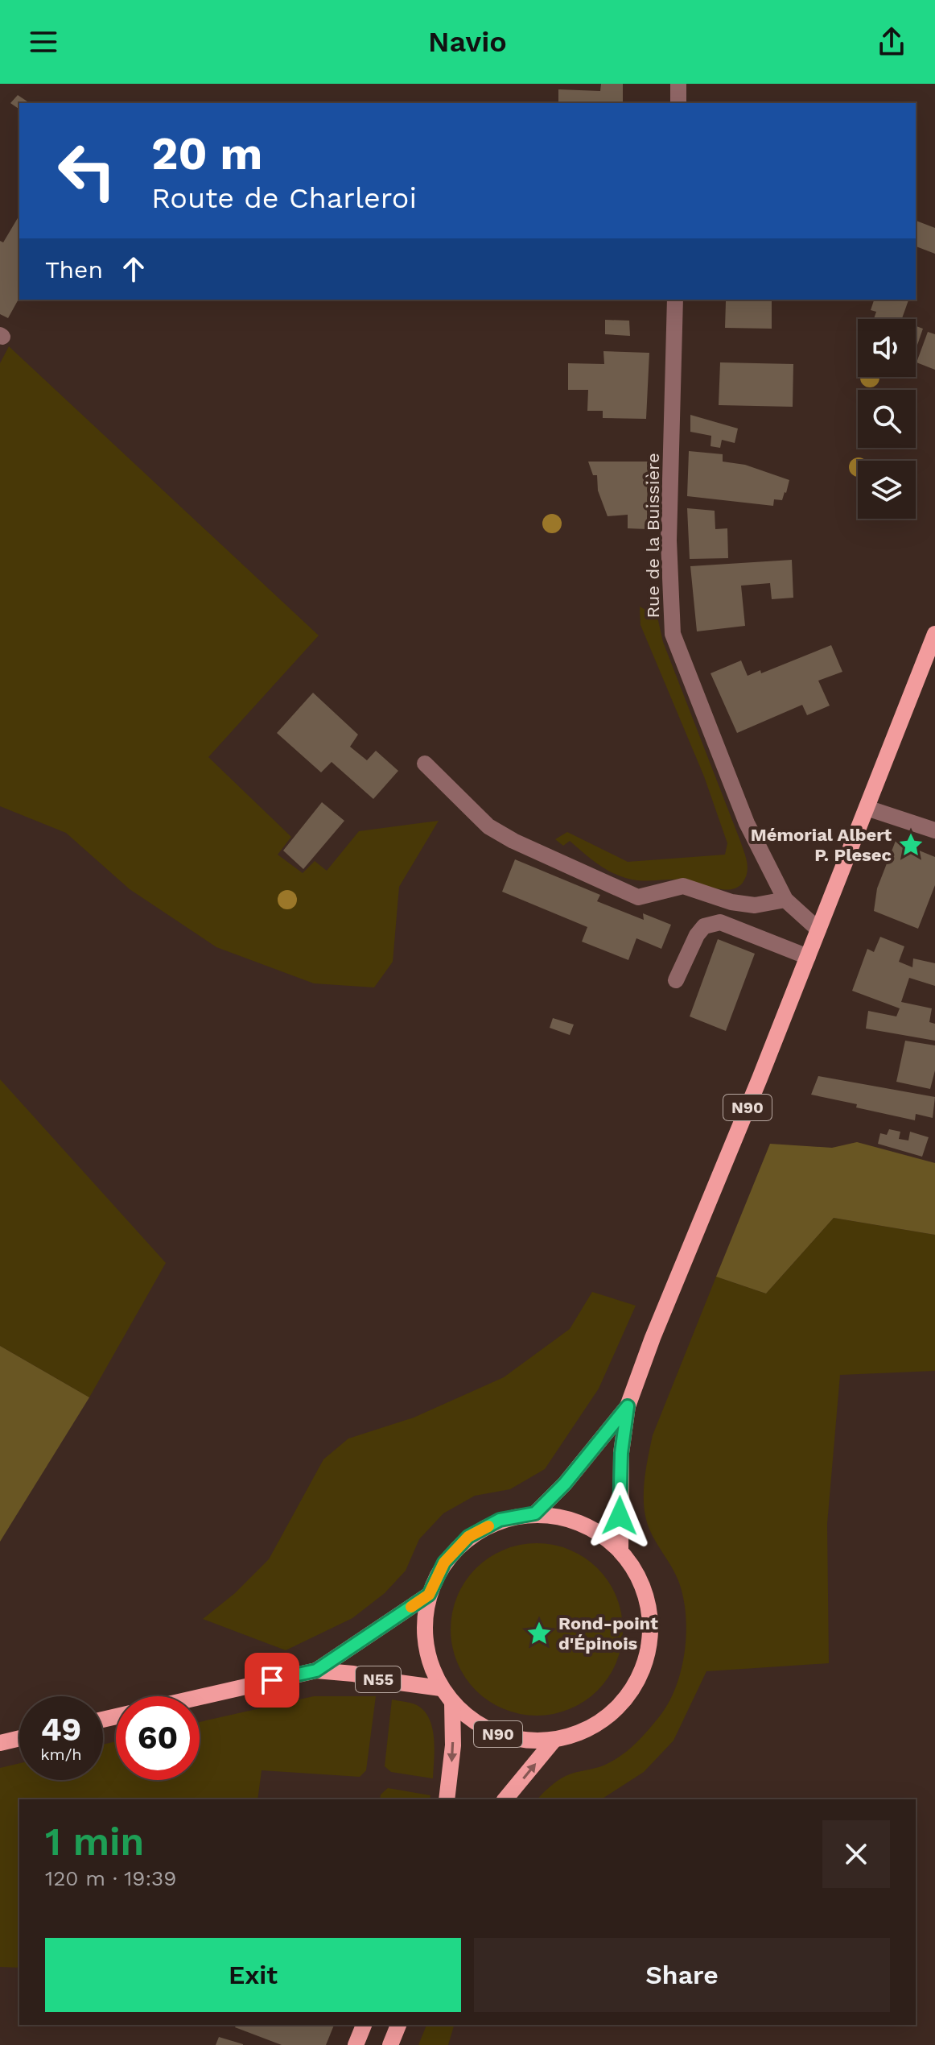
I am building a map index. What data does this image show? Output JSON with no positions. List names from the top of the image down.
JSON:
{
  "streets": {
    "main road": ["N90", "N55"],
    "street": ["Rue de la Buissière"]
  },
  "crossings": [
    ["Rue de la Buissière", "N90"],
    ["N90", "N55"]
  ],
  "places": {
    "place": ["Mémorial Albert P. Plesec", "Rond-point d'Épinois"]
  },
  "page": {
    "header": "Navio",
    "turn": ["20 m", "Route de Charleroi"],
    "then": "Then",
    "speed": "49 km/h",
    "limit": "60",
    "heading": ["1 min", "120 m · 19:39"],
    "buttons": ["Exit", "Share"]
  }
}
